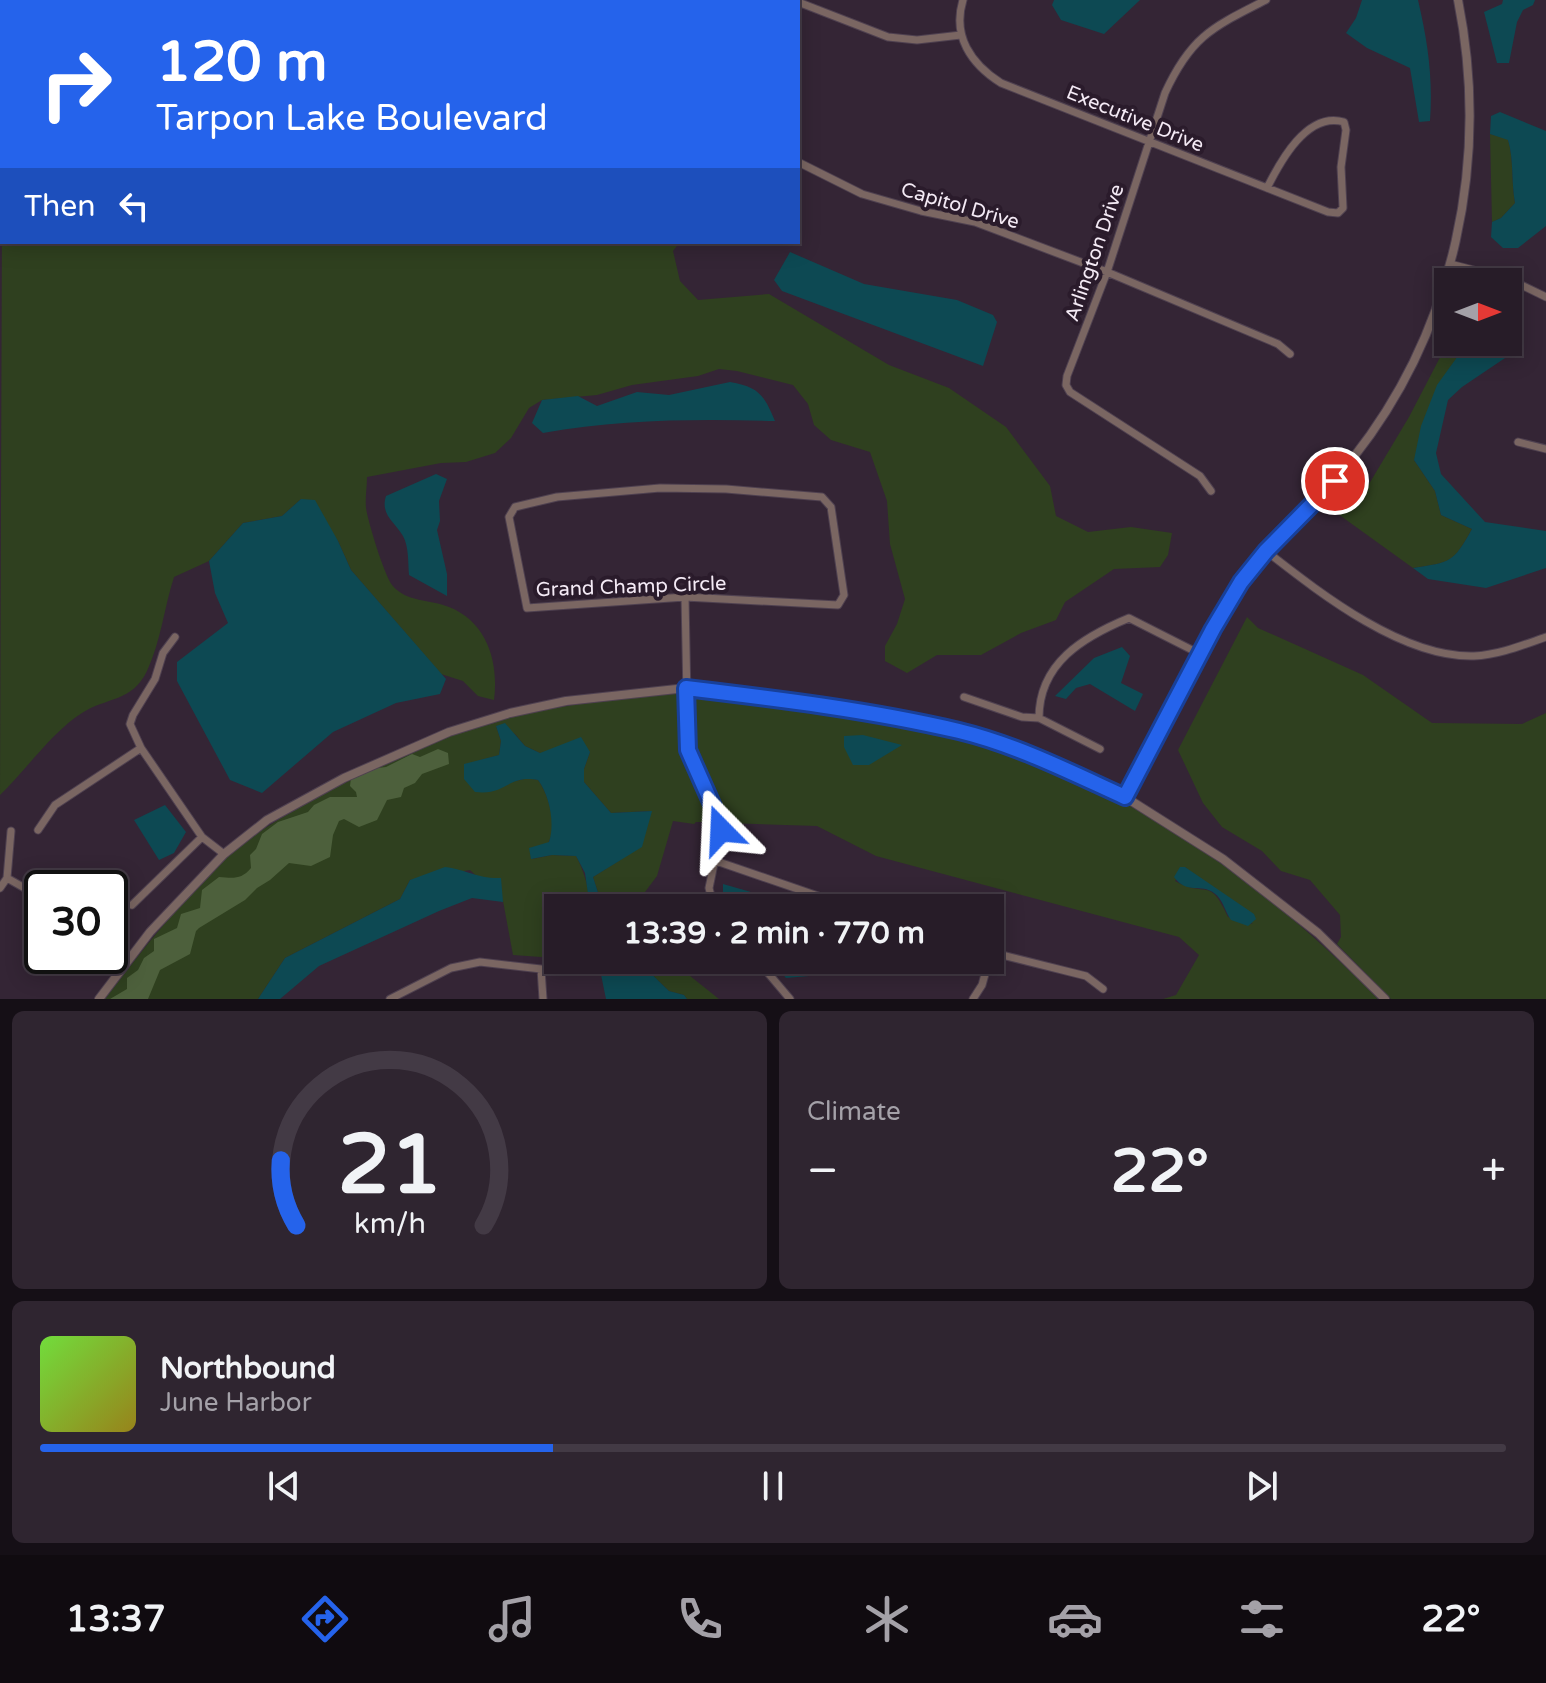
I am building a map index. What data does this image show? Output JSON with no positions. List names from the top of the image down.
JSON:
{
  "streets": {
    "street": [
      "Executive Drive",
      "Capitol Drive",
      "Arlington Drive",
      "Grand Champ Circle"
    ]
  },
  "crossings": [
    ["Executive Drive", "Arlington Drive"],
    ["Capitol Drive", "Arlington Drive"]
  ],
  "north": "right",
  "page": {
    "turn": ["120 m", "Tarpon Lake Boulevard"],
    "then": "Then",
    "limit": "30",
    "trip": "13:39 · 2 min · 770 m",
    "tile": "Climate",
    "heat": ["−", "22°", "+"],
    "song": ["Northbound", "June Harbor"],
    "tabs": ["13:37", "22°"],
    "gauge": ["21", "km/h"]
  }
}
